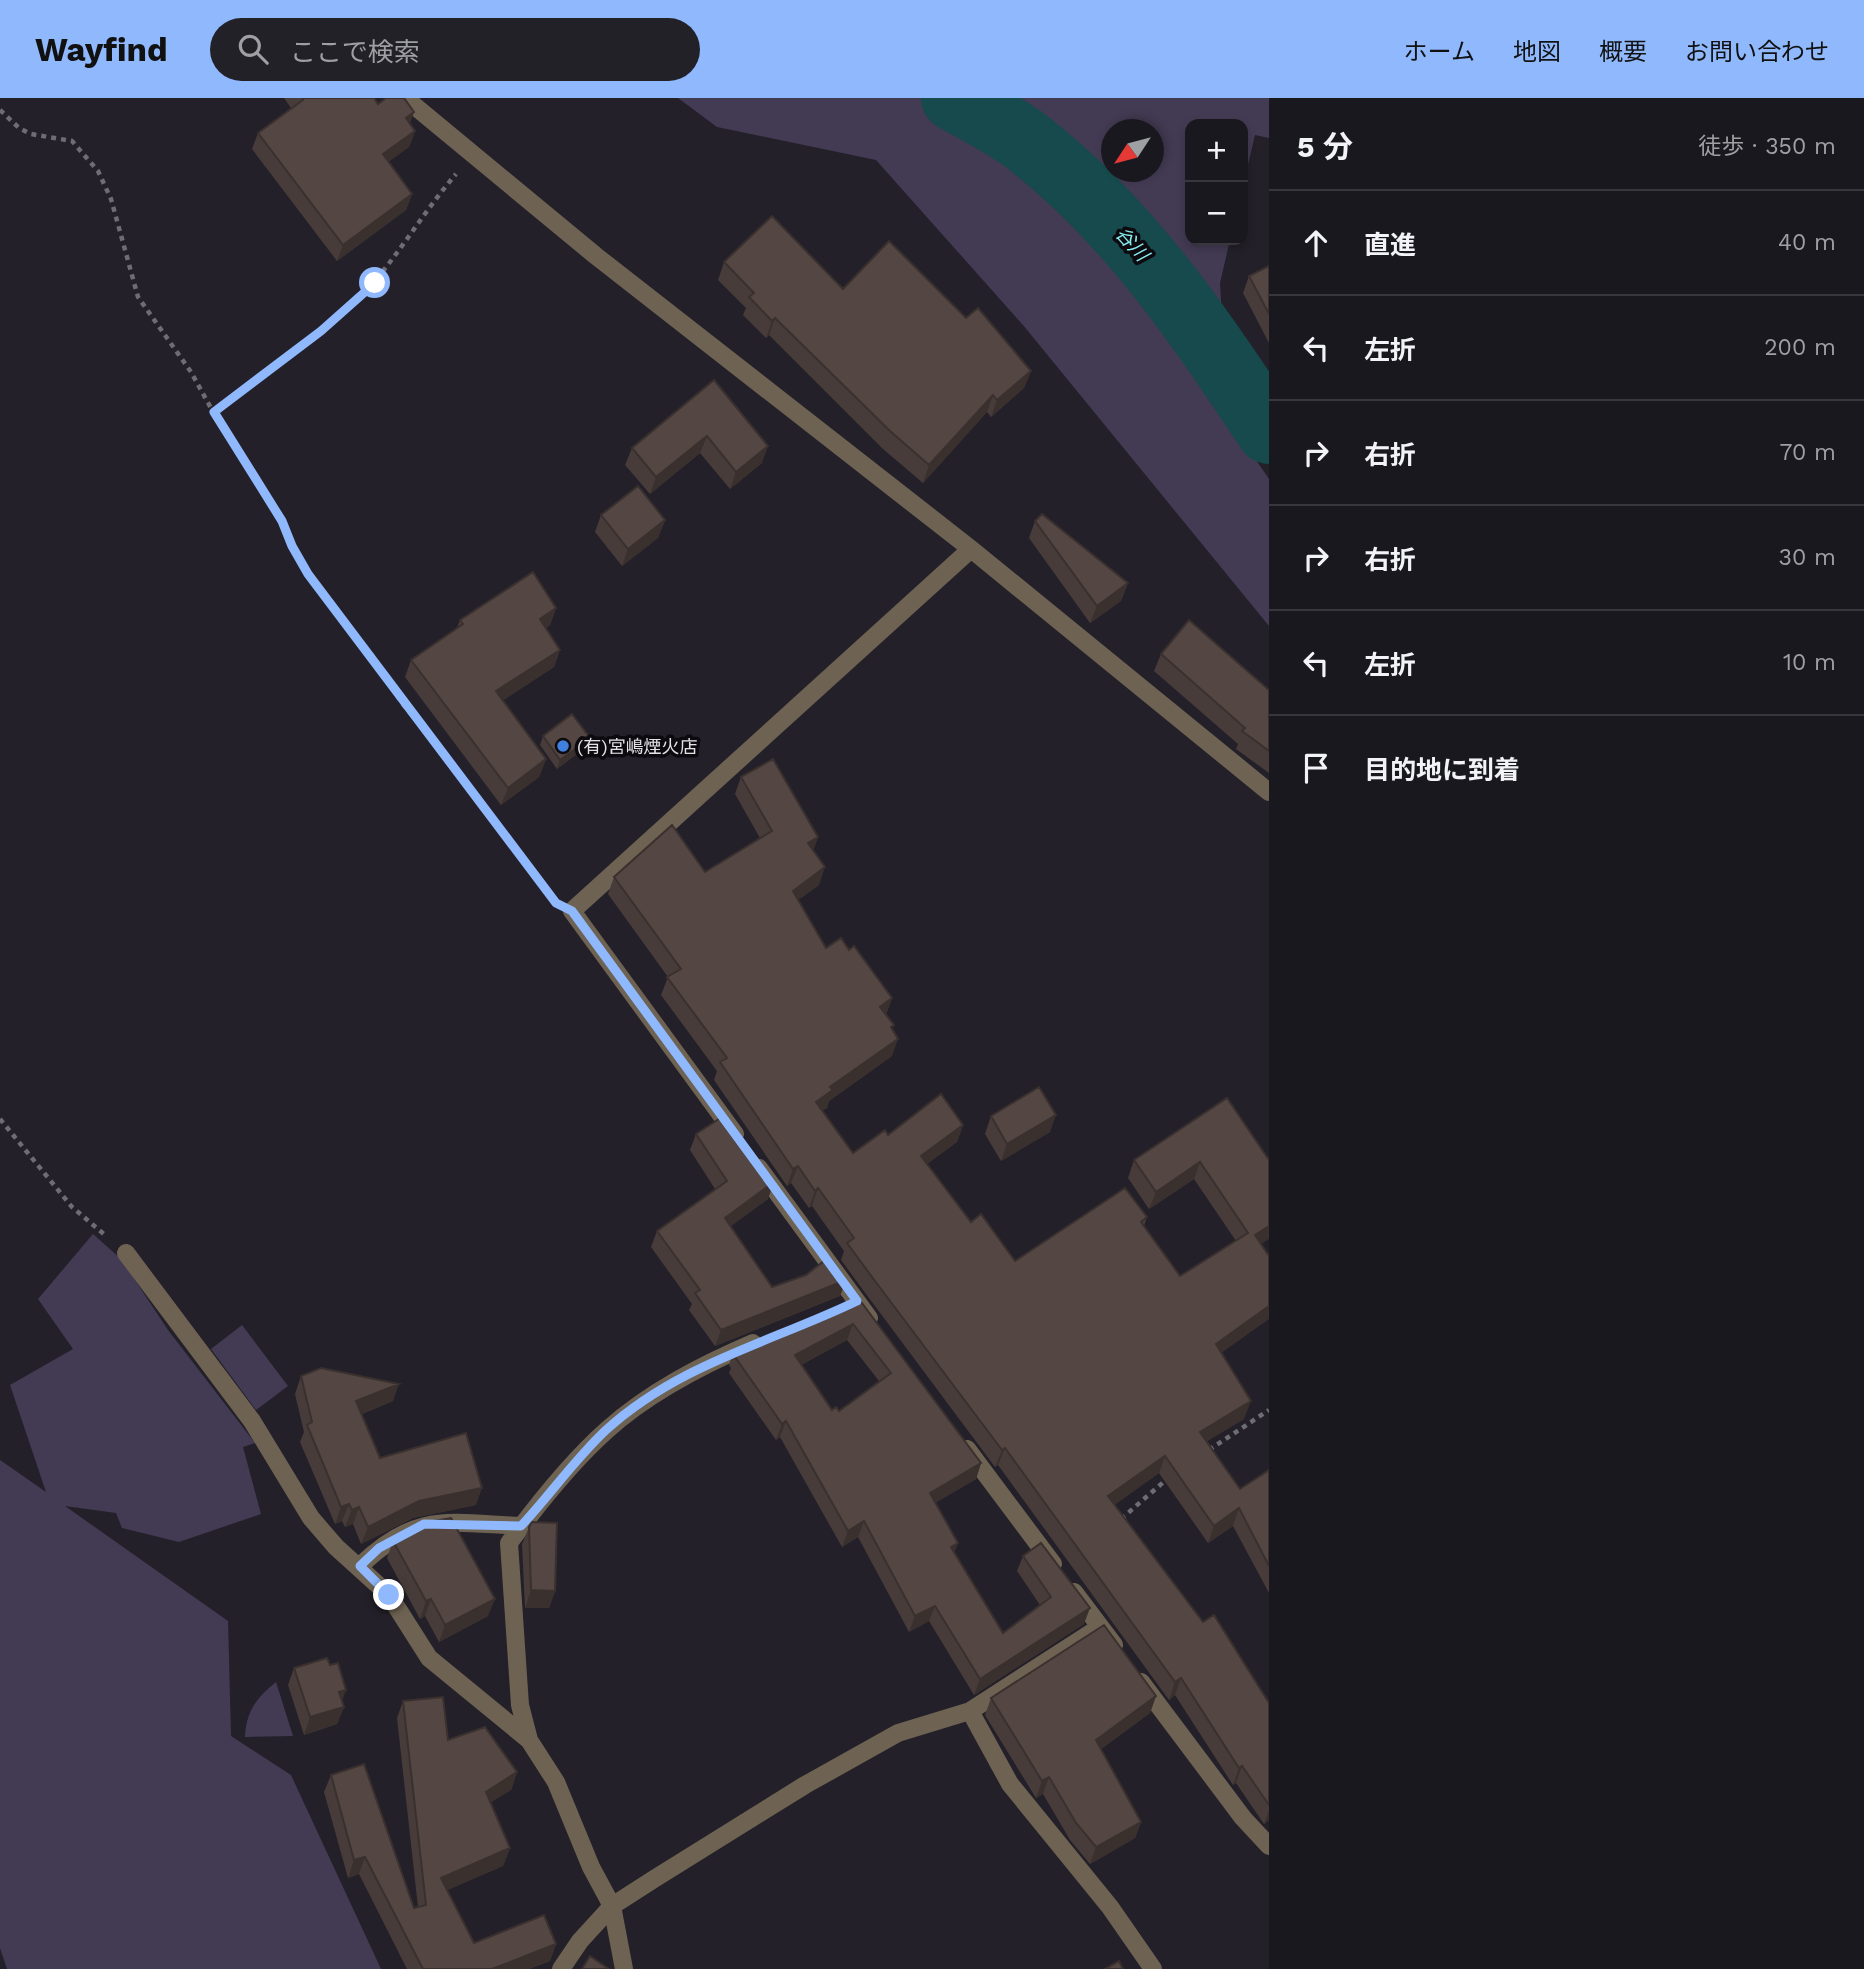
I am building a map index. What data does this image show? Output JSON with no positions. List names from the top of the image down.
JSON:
{
  "water": ["谷川"],
  "places": ["(有)宮嶋煙火店"],
  "north": "bottom left",
  "page": {
    "header": "Wayfind",
    "search": "ここで検索",
    "nav": [
      "ホーム",
      "地図",
      "概要",
      "お問い合わせ"
    ],
    "heading": ["5 分", "徒歩 · 350 m"],
    "map_buttons": ["+", "−"],
    "list": [
      ["直進", "40 m"],
      ["左折", "200 m"],
      ["右折", "70 m"],
      ["右折", "30 m"],
      ["左折", "10 m"],
      "目的地に到着"
    ]
  }
}
